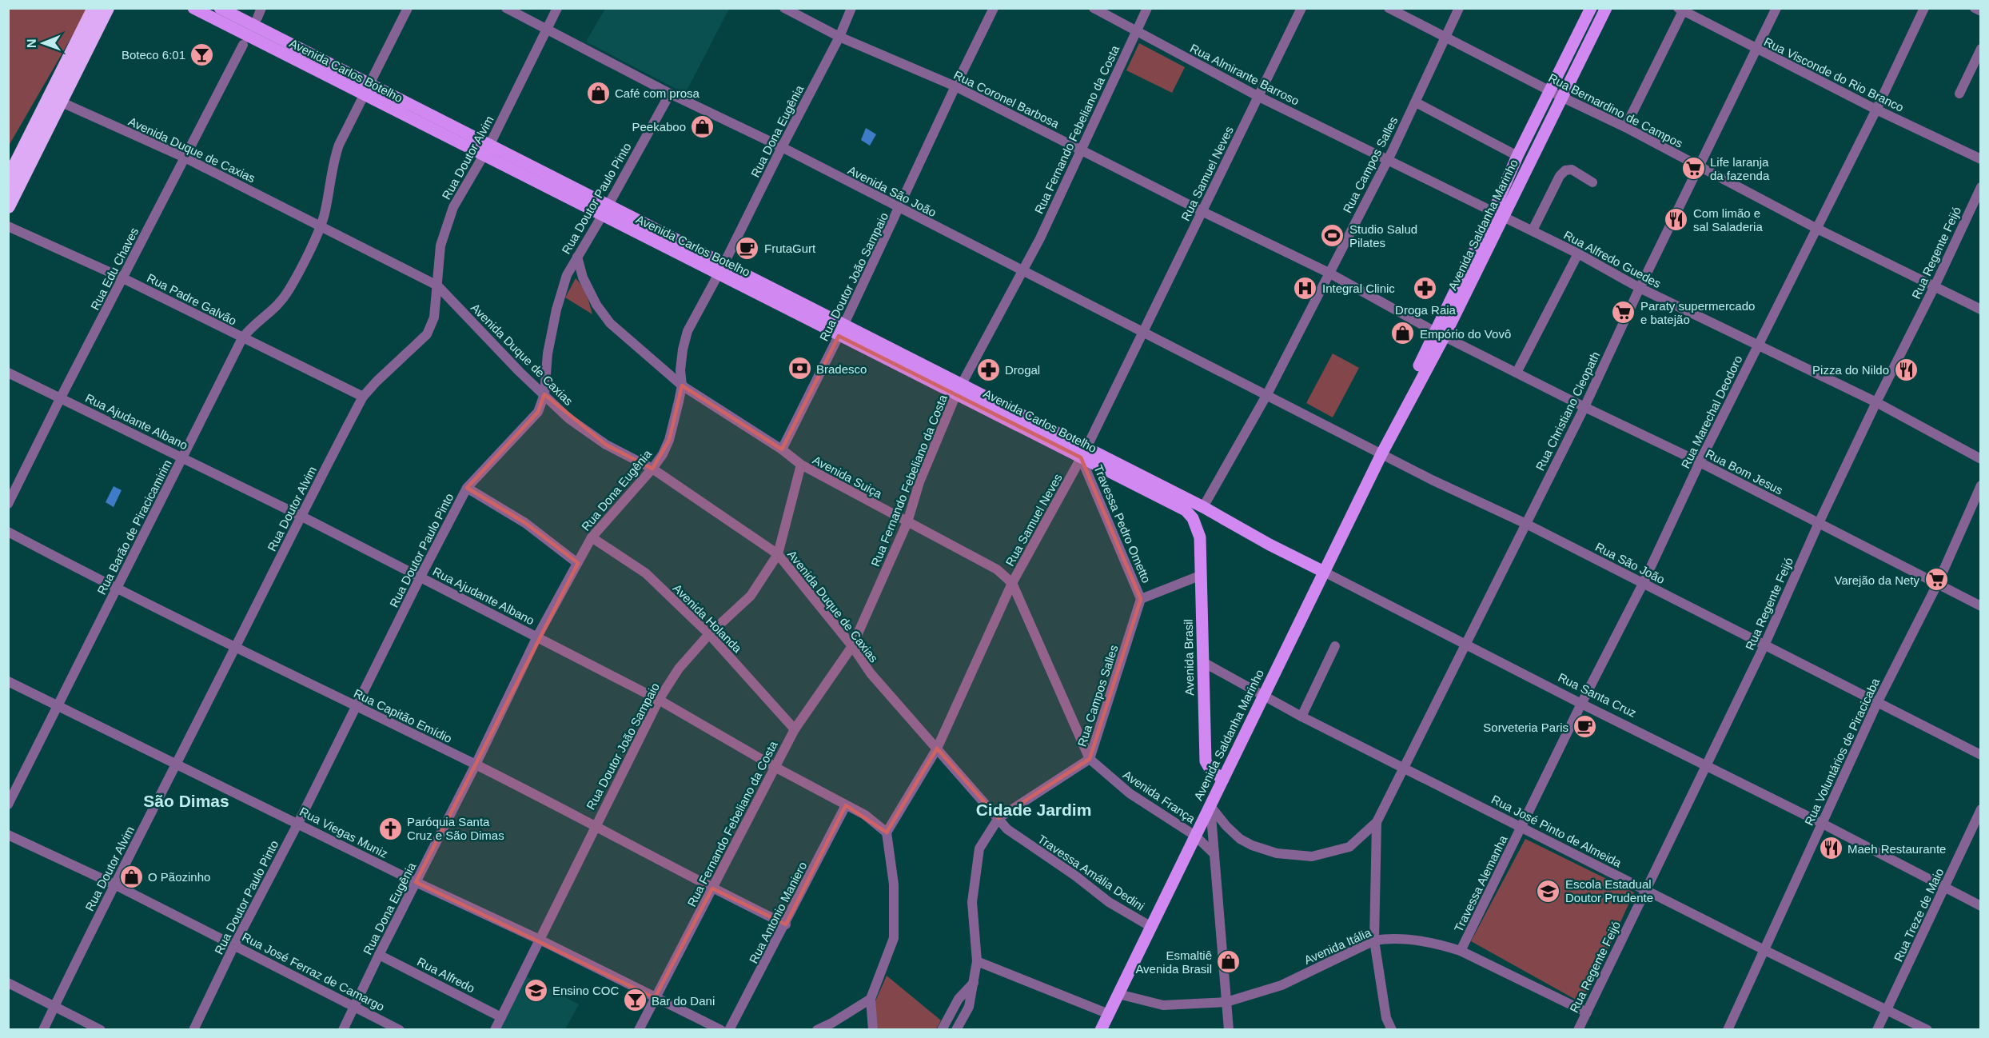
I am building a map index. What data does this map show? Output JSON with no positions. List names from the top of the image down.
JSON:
{
  "streets": {
    "main road": [
      "Avenida Carlos Botelho",
      "Avenida Saldanha Marinho",
      "Avenida Brasil",
      "Rua Santa Cruz"
    ],
    "street": [
      "Rua Almirante Barroso",
      "Rua Visconde do Rio Branco",
      "Rua Coronel Barbosa",
      "Rua Bernardino de Campos",
      "Rua Fernando Febeliano da Costa",
      "Rua Dona Eugênia",
      "Avenida Duque de Caxias",
      "Rua Doutor Alvim",
      "Rua Campos Salles",
      "Rua Samuel Neves",
      "Avenida São João",
      "Rua Doutor Paulo Pinto",
      "Rua Regente Feijó",
      "Rua Alfredo Guedes",
      "Rua Edu Chaves",
      "Rua Doutor João Sampaio",
      "Rua Padre Galvão",
      "Rua Christiano Cleopath",
      "Rua Marechal Deodoro",
      "Rua Ajudante Albano",
      "Rua Bom Jesus",
      "Avenida Suiça",
      "Travessa Pedro Ometto",
      "Rua Barão de Piracicamirim",
      "Rua São João",
      "Avenida Holanda",
      "Rua Capitão Emídio",
      "Rua Voluntários de Piracicaba",
      "Avenida França",
      "Rua José Pinto de Almeida",
      "Rua Viegas Muniz",
      "Travessa Amália Dedini",
      "Travessa Alemanha",
      "Rua Antonio Maniero",
      "Rua Treze de Maio",
      "Avenida Itália",
      "Rua José Ferraz de Camargo",
      "Rua Alfredo"
    ]
  },
  "crossings": [
    ["Avenida Carlos Botelho", "Rua Fernando Febeliano da Costa"],
    ["Avenida Carlos Botelho", "Rua Dona Eugênia"],
    ["Avenida Carlos Botelho", "Rua Doutor Alvim"],
    ["Avenida Carlos Botelho", "Rua Campos Salles"],
    ["Avenida Carlos Botelho", "Rua Samuel Neves"],
    ["Avenida Carlos Botelho", "Rua Doutor Paulo Pinto"],
    ["Avenida Carlos Botelho", "Rua Doutor João Sampaio"],
    ["Avenida Carlos Botelho", "Travessa Pedro Ometto"],
    ["Avenida Carlos Botelho", "Rua Barão de Piracicamirim"],
    ["Avenida Carlos Botelho", "Rua Santa Cruz"],
    ["Rua Almirante Barroso", "Rua Fernando Febeliano da Costa"],
    ["Rua Almirante Barroso", "Rua Campos Salles"],
    ["Rua Almirante Barroso", "Rua Samuel Neves"],
    ["Rua Almirante Barroso", "Rua Alfredo Guedes"],
    ["Rua Visconde do Rio Branco", "Rua Christiano Cleopath"],
    ["Rua Visconde do Rio Branco", "Rua Marechal Deodoro"],
    ["Rua Coronel Barbosa", "Rua Fernando Febeliano da Costa"],
    ["Rua Coronel Barbosa", "Rua Dona Eugênia"],
    ["Rua Coronel Barbosa", "Rua Campos Salles"],
    ["Rua Coronel Barbosa", "Rua Samuel Neves"],
    ["Rua Coronel Barbosa", "Avenida Saldanha Marinho"],
    ["Rua Coronel Barbosa", "Rua Doutor João Sampaio"],
    ["Rua Coronel Barbosa", "Rua Bom Jesus"],
    ["Rua Bernardino de Campos", "Rua Campos Salles"],
    ["Rua Bernardino de Campos", "Avenida Saldanha Marinho"],
    ["Rua Bernardino de Campos", "Rua Regente Feijó"],
    ["Rua Bernardino de Campos", "Rua Christiano Cleopath"],
    ["Rua Bernardino de Campos", "Rua Marechal Deodoro"],
    ["Rua Fernando Febeliano da Costa", "Avenida Duque de Caxias"],
    ["Rua Fernando Febeliano da Costa", "Avenida São João"],
    ["Rua Fernando Febeliano da Costa", "Rua Ajudante Albano"],
    ["Rua Fernando Febeliano da Costa", "Avenida Suiça"],
    ["Rua Fernando Febeliano da Costa", "Avenida Holanda"],
    ["Rua Fernando Febeliano da Costa", "Rua Capitão Emídio"],
    ["Rua Fernando Febeliano da Costa", "Rua Viegas Muniz"],
    ["Rua Dona Eugênia", "Avenida Duque de Caxias"],
    ["Rua Dona Eugênia", "Avenida São João"],
    ["Rua Dona Eugênia", "Rua Ajudante Albano"],
    ["Rua Dona Eugênia", "Avenida Suiça"],
    ["Rua Dona Eugênia", "Avenida Holanda"],
    ["Rua Dona Eugênia", "Rua Capitão Emídio"],
    ["Rua Dona Eugênia", "Rua Viegas Muniz"],
    ["Rua Dona Eugênia", "Rua José Ferraz de Camargo"],
    ["Rua Dona Eugênia", "Rua Alfredo"],
    ["Avenida Duque de Caxias", "Rua Doutor Alvim"],
    ["Avenida Duque de Caxias", "Rua Campos Salles"],
    ["Avenida Duque de Caxias", "Rua Samuel Neves"],
    ["Avenida Duque de Caxias", "Rua Doutor Paulo Pinto"],
    ["Avenida Duque de Caxias", "Rua Edu Chaves"],
    ["Avenida Duque de Caxias", "Rua Doutor João Sampaio"],
    ["Avenida Duque de Caxias", "Rua Barão de Piracicamirim"],
    ["Avenida Duque de Caxias", "Travessa Amália Dedini"],
    ["Rua Doutor Alvim", "Avenida São João"],
    ["Rua Doutor Alvim", "Rua Padre Galvão"],
    ["Rua Doutor Alvim", "Rua Ajudante Albano"],
    ["Rua Doutor Alvim", "Rua Capitão Emídio"],
    ["Rua Doutor Alvim", "Rua Viegas Muniz"],
    ["Rua Doutor Alvim", "Rua José Ferraz de Camargo"],
    ["Rua Campos Salles", "Avenida São João"],
    ["Rua Campos Salles", "Rua Alfredo Guedes"],
    ["Rua Campos Salles", "Avenida Suiça"],
    ["Rua Campos Salles", "Travessa Pedro Ometto"],
    ["Rua Campos Salles", "Rua São João"],
    ["Rua Campos Salles", "Rua Santa Cruz"],
    ["Rua Campos Salles", "Avenida França"],
    ["Rua Campos Salles", "Travessa Amália Dedini"],
    ["Rua Samuel Neves", "Avenida São João"],
    ["Rua Samuel Neves", "Rua Ajudante Albano"],
    ["Rua Samuel Neves", "Avenida Suiça"],
    ["Rua Samuel Neves", "Travessa Pedro Ometto"],
    ["Avenida São João", "Rua Doutor Paulo Pinto"],
    ["Avenida São João", "Rua Doutor João Sampaio"],
    ["Avenida São João", "Rua São João"],
    ["Rua Doutor Paulo Pinto", "Rua Ajudante Albano"],
    ["Rua Doutor Paulo Pinto", "Avenida Suiça"],
    ["Rua Doutor Paulo Pinto", "Rua Capitão Emídio"],
    ["Rua Doutor Paulo Pinto", "Rua Viegas Muniz"],
    ["Rua Doutor Paulo Pinto", "Rua José Ferraz de Camargo"],
    ["Avenida Saldanha Marinho", "Rua Alfredo Guedes"],
    ["Avenida Saldanha Marinho", "Rua Bom Jesus"],
    ["Avenida Saldanha Marinho", "Rua São João"],
    ["Avenida Saldanha Marinho", "Avenida Brasil"],
    ["Avenida Saldanha Marinho", "Rua Santa Cruz"],
    ["Avenida Saldanha Marinho", "Avenida França"],
    ["Avenida Saldanha Marinho", "Rua José Pinto de Almeida"],
    ["Avenida Saldanha Marinho", "Travessa Amália Dedini"],
    ["Avenida Saldanha Marinho", "Avenida Itália"],
    ["Rua Regente Feijó", "Rua Alfredo Guedes"],
    ["Rua Regente Feijó", "Rua Bom Jesus"],
    ["Rua Regente Feijó", "Rua São João"],
    ["Rua Regente Feijó", "Rua Santa Cruz"],
    ["Rua Regente Feijó", "Rua José Pinto de Almeida"],
    ["Rua Regente Feijó", "Avenida Itália"],
    ["Rua Alfredo Guedes", "Rua Christiano Cleopath"],
    ["Rua Alfredo Guedes", "Rua Marechal Deodoro"],
    ["Rua Edu Chaves", "Rua Padre Galvão"],
    ["Rua Edu Chaves", "Rua Ajudante Albano"],
    ["Rua Doutor João Sampaio", "Rua Ajudante Albano"],
    ["Rua Doutor João Sampaio", "Avenida Suiça"],
    ["Rua Doutor João Sampaio", "Avenida Holanda"],
    ["Rua Doutor João Sampaio", "Rua Capitão Emídio"],
    ["Rua Doutor João Sampaio", "Rua Viegas Muniz"],
    ["Rua Doutor João Sampaio", "Rua Alfredo"],
    ["Rua Padre Galvão", "Rua Barão de Piracicamirim"],
    ["Rua Christiano Cleopath", "Rua Bom Jesus"],
    ["Rua Christiano Cleopath", "Rua São João"],
    ["Rua Christiano Cleopath", "Rua Santa Cruz"],
    ["Rua Christiano Cleopath", "Avenida França"],
    ["Rua Christiano Cleopath", "Rua José Pinto de Almeida"],
    ["Rua Marechal Deodoro", "Rua Bom Jesus"],
    ["Rua Marechal Deodoro", "Rua São João"],
    ["Rua Marechal Deodoro", "Rua Santa Cruz"],
    ["Rua Marechal Deodoro", "Rua José Pinto de Almeida"],
    ["Rua Marechal Deodoro", "Travessa Alemanha"],
    ["Rua Ajudante Albano", "Rua Barão de Piracicamirim"],
    ["Rua Ajudante Albano", "Rua Antonio Maniero"],
    ["Rua Bom Jesus", "Rua Voluntários de Piracicaba"],
    ["Avenida Suiça", "Avenida França"],
    ["Rua Barão de Piracicamirim", "Rua Capitão Emídio"],
    ["Rua Barão de Piracicamirim", "Rua Viegas Muniz"],
    ["Rua São João", "Rua Voluntários de Piracicaba"],
    ["Avenida Brasil", "Rua José Pinto de Almeida"],
    ["Rua Santa Cruz", "Rua Voluntários de Piracicaba"],
    ["Rua Santa Cruz", "Rua Treze de Maio"],
    ["Rua Capitão Emídio", "Rua Antonio Maniero"],
    ["Rua Voluntários de Piracicaba", "Rua José Pinto de Almeida"],
    ["Rua José Pinto de Almeida", "Travessa Alemanha"],
    ["Rua José Pinto de Almeida", "Rua Treze de Maio"],
    ["Travessa Alemanha", "Avenida Itália"]
  ],
  "districts": ["São Dimas", "Cidade Jardim"],
  "places": {
    "bar": ["Boteco 6:01", "Bar do Dani"],
    "shop": [
      "Café com prosa",
      "Peekaboo",
      "Empório do Vovô",
      "O Pãozinho",
      "Esmaltiê Avenida Brasil"
    ],
    "supermarket": ["Life laranja da fazenda", "Paraty supermercado e batejão", "Varejão da Nety"],
    "restaurant": ["Com limão e sal Saladeria", "Pizza do Nildo", "Maeh Restaurante"],
    "sports": ["Studio Salud Pilates"],
    "cafe": ["FrutaGurt", "Sorveteria Paris"],
    "hospital": ["Integral Clinic"],
    "pharmacy": ["Droga Raia", "Drogal"],
    "bank": ["Bradesco"],
    "church": ["Paróquia Santa Cruz e São Dimas"],
    "school or university": ["Escola Estadual Doutor Prudente", "Ensino COC"]
  },
  "north": "left"
}
